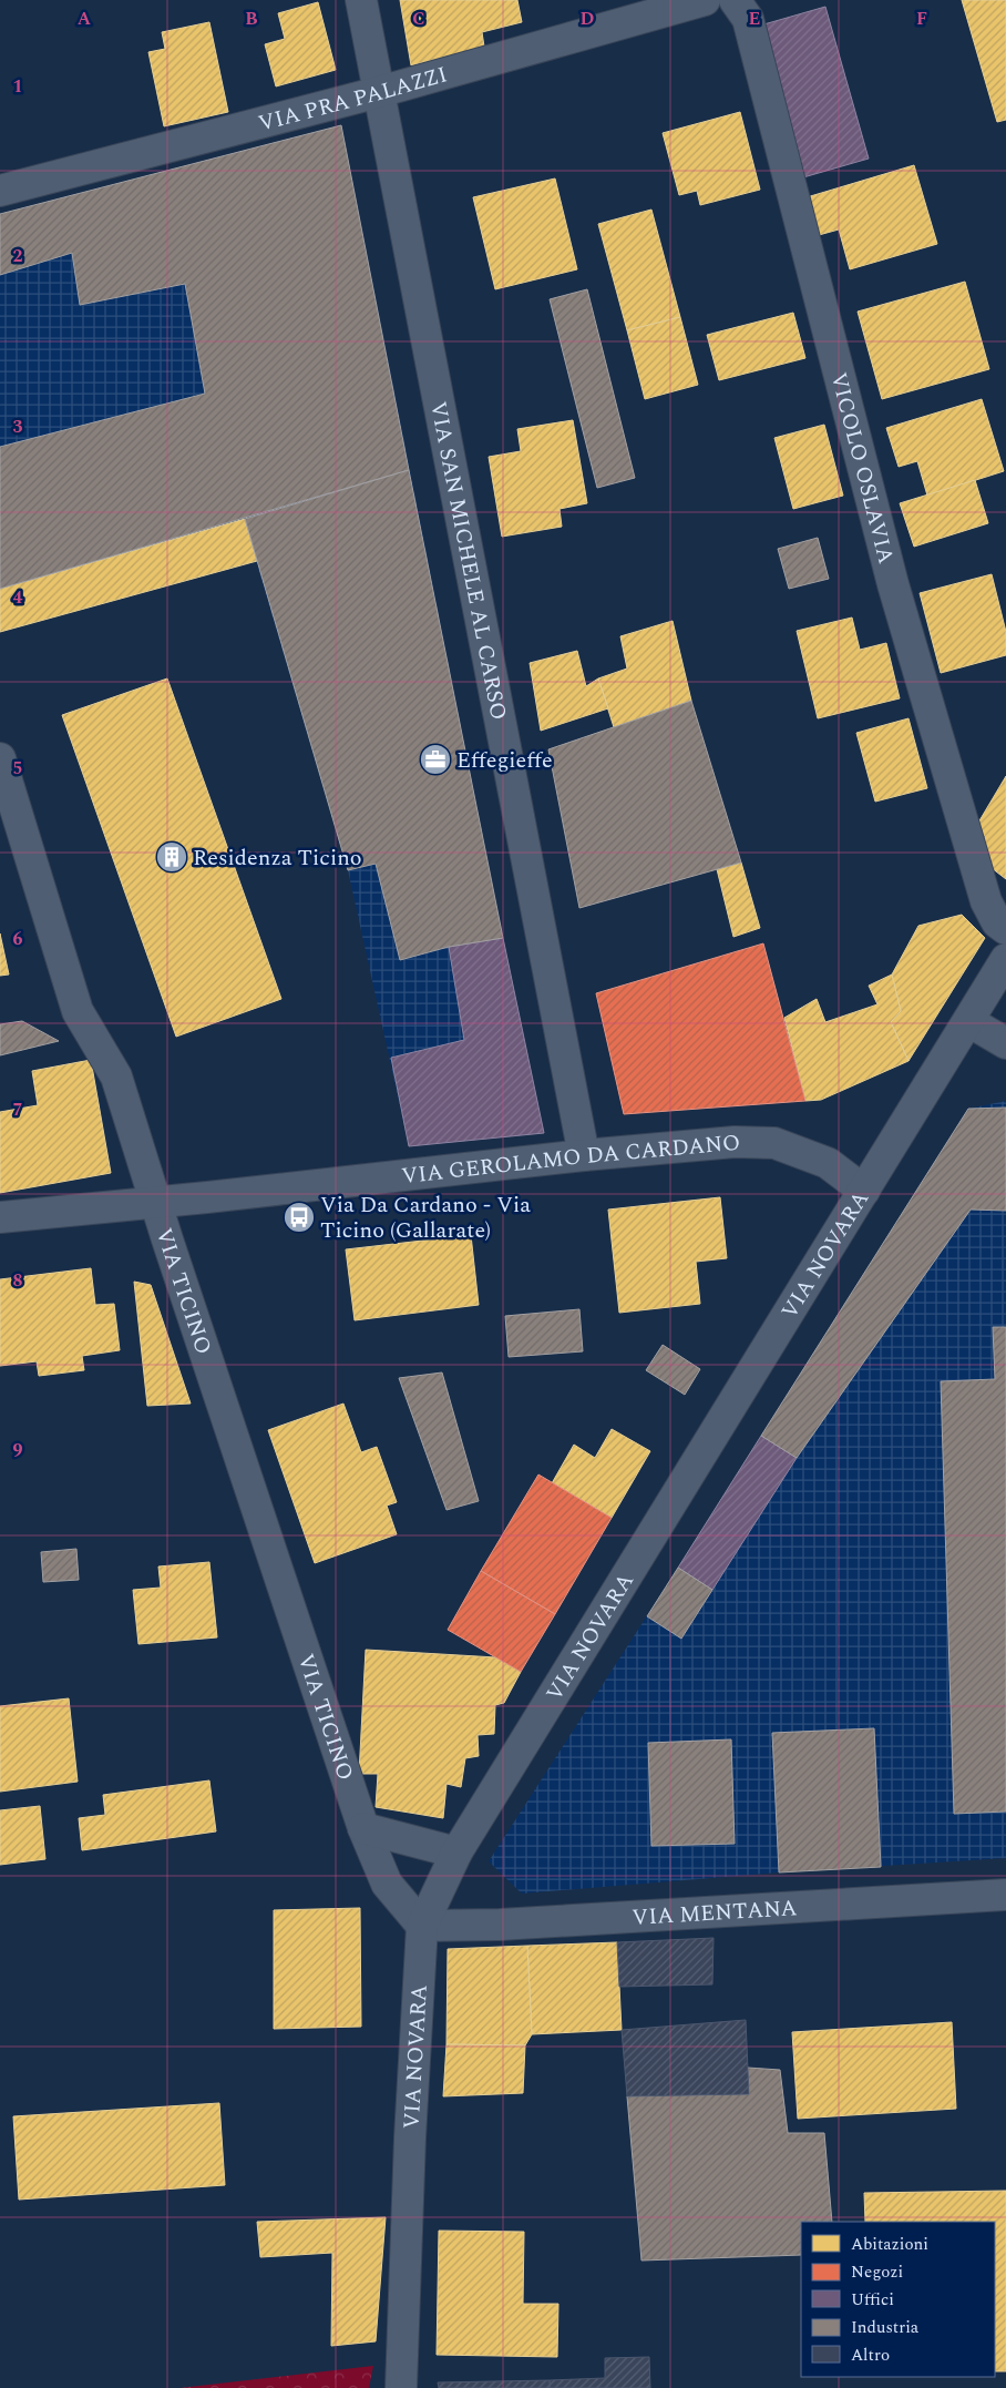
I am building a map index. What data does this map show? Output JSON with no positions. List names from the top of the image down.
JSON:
{
  "streets": {
    "street": [
      "VIA PRA PALAZZI",
      "VICOLO OSLAVIA",
      "VIA SAN MICHELE AL CARSO",
      "VIA GEROLAMO DA CARDANO",
      "VIA NOVARA",
      "VIA TICINO",
      "VIA MENTANA"
    ]
  },
  "crossings": [
    ["VIA PRA PALAZZI", "VIA SAN MICHELE AL CARSO"],
    ["VIA SAN MICHELE AL CARSO", "VIA GEROLAMO DA CARDANO"],
    ["VIA GEROLAMO DA CARDANO", "VIA NOVARA"],
    ["VIA GEROLAMO DA CARDANO", "VIA TICINO"],
    ["VIA NOVARA", "VIA TICINO"],
    ["VIA NOVARA", "VIA MENTANA"],
    ["VIA TICINO", "VIA MENTANA"]
  ],
  "places": {
    "office": ["Effegieffe"],
    "building": ["Residenza Ticino"],
    "bus stop": ["Via Da Cardano - Via Ticino (Gallarate)"]
  },
  "legend": [
    "Abitazioni",
    "Negozi",
    "Uffici",
    "Industria",
    "Altro"
  ],
  "grid": {
    "columns": [
      "A",
      "B",
      "C",
      "D",
      "E",
      "F"
    ],
    "rows": [
      "1",
      "2",
      "3",
      "4",
      "5",
      "6",
      "7",
      "8",
      "9"
    ]
  }
}
